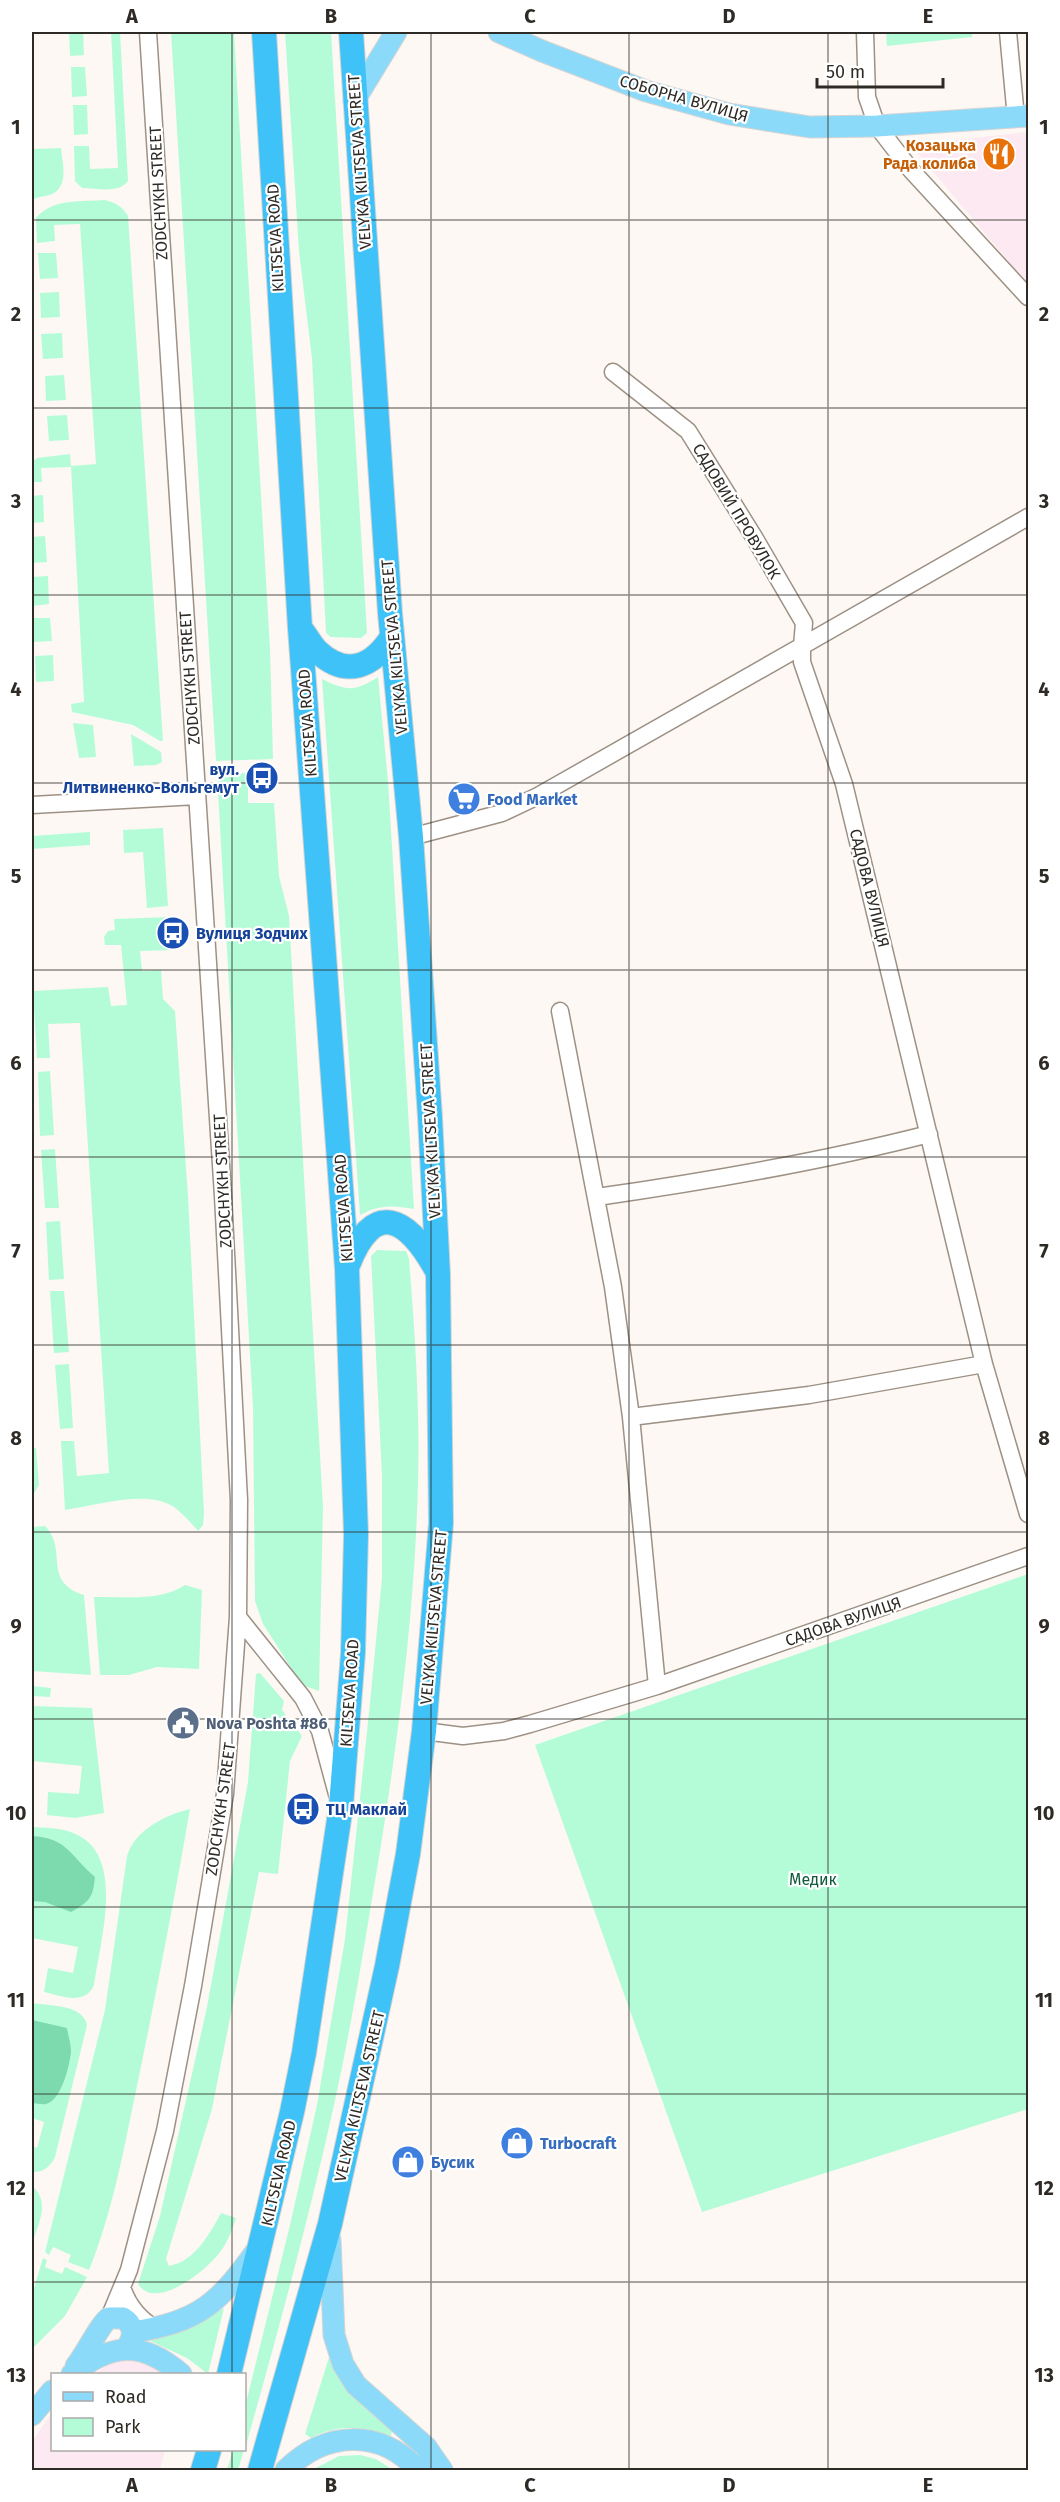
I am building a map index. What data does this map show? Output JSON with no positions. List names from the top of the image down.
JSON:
{
  "streets": {
    "highway": ["VELYKA KILTSEVA STREET", "KILTSEVA ROAD"],
    "main road": ["СОБОРНА ВУЛИЦЯ"],
    "street": ["ZODCHYKH STREET", "САДОВИЙ ПРОВУЛОК", "САДОВА ВУЛИЦЯ"]
  },
  "crossings": [
    ["VELYKA KILTSEVA STREET", "САДОВА ВУЛИЦЯ"],
    ["САДОВИЙ ПРОВУЛОК", "САДОВА ВУЛИЦЯ"]
  ],
  "parks": ["Медик"],
  "places": {
    "restaurant": ["Козацька Рада колиба"],
    "bus stop": ["вул. Литвиненко-Вольгемут", "Вулиця Зодчих", "ТЦ Маклай"],
    "supermarket": ["Food Market"],
    "public building": ["Nova Poshta #86"],
    "shop": ["Turbocraft", "Бусик"]
  },
  "legend": ["Road", "Park"],
  "scale_bar": "50 m",
  "grid": {
    "columns": [
      "A",
      "B",
      "C",
      "D",
      "E"
    ],
    "rows": [
      "1",
      "2",
      "3",
      "4",
      "5",
      "6",
      "7",
      "8",
      "9",
      "10",
      "11",
      "12",
      "13"
    ]
  }
}
